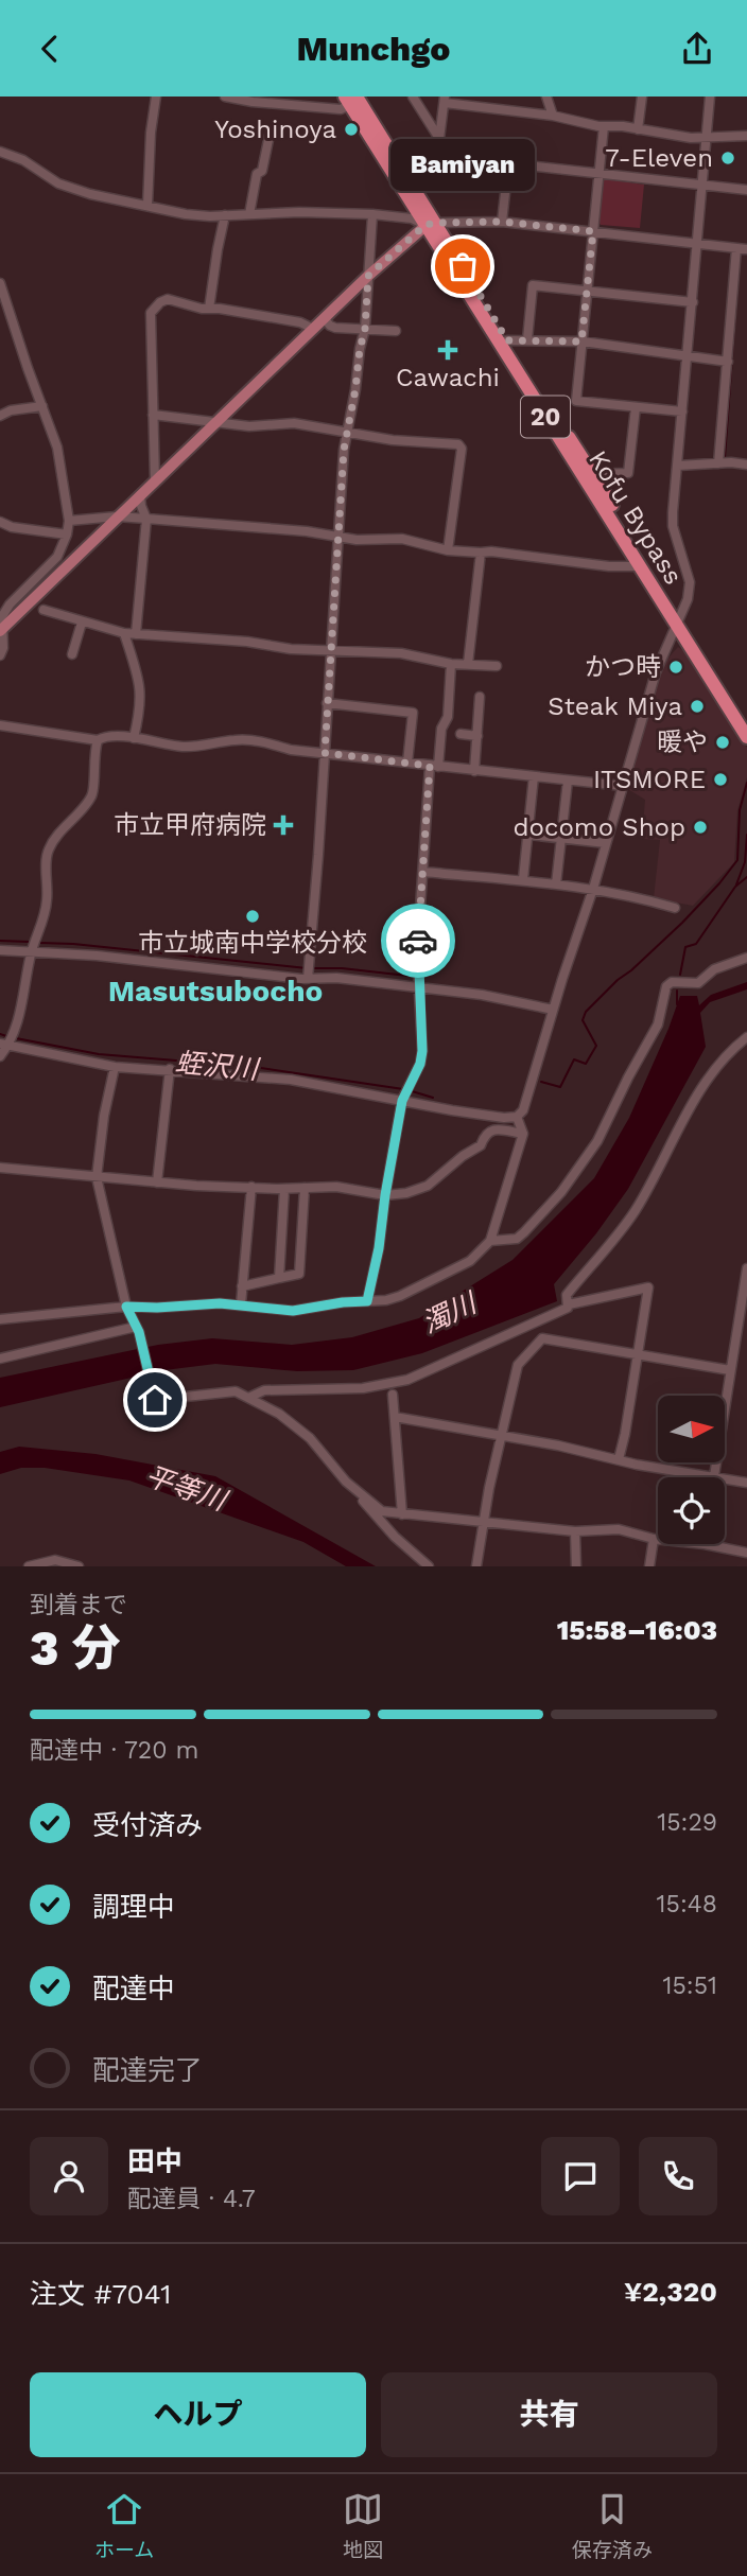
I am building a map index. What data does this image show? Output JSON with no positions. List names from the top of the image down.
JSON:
{
  "streets": {
    "highway": ["20", "Kofu Bypass"]
  },
  "districts": ["Masutsubocho"],
  "water": ["蛭沢川", "濁川", "平等川"],
  "places": {
    "other": [
      "Yoshinoya",
      "7-Eleven",
      "Bamiyan",
      "かつ時",
      "Steak Miya",
      "暖や",
      "ITSMORE",
      "docomo Shop",
      "市立城南中学校分校"
    ],
    "health": ["Cawachi", "市立甲府病院"]
  },
  "north": "right",
  "page": {
    "header": "Munchgo",
    "bubble": "Bamiyan",
    "heading": ["3 分", "到着まで", "15:58–16:03"],
    "panel": [
      "田中",
      "配達員 · 4.7",
      "注文 #7041",
      "¥2,320"
    ],
    "bar": "配達中 · 720 m",
    "list": [
      ["受付済み", "15:29"],
      ["調理中", "15:48"],
      ["配達中", "15:51"],
      "配達完了"
    ],
    "buttons": ["ヘルプ", "共有"],
    "tabs": ["ホーム", "地図", "保存済み"]
  }
}
